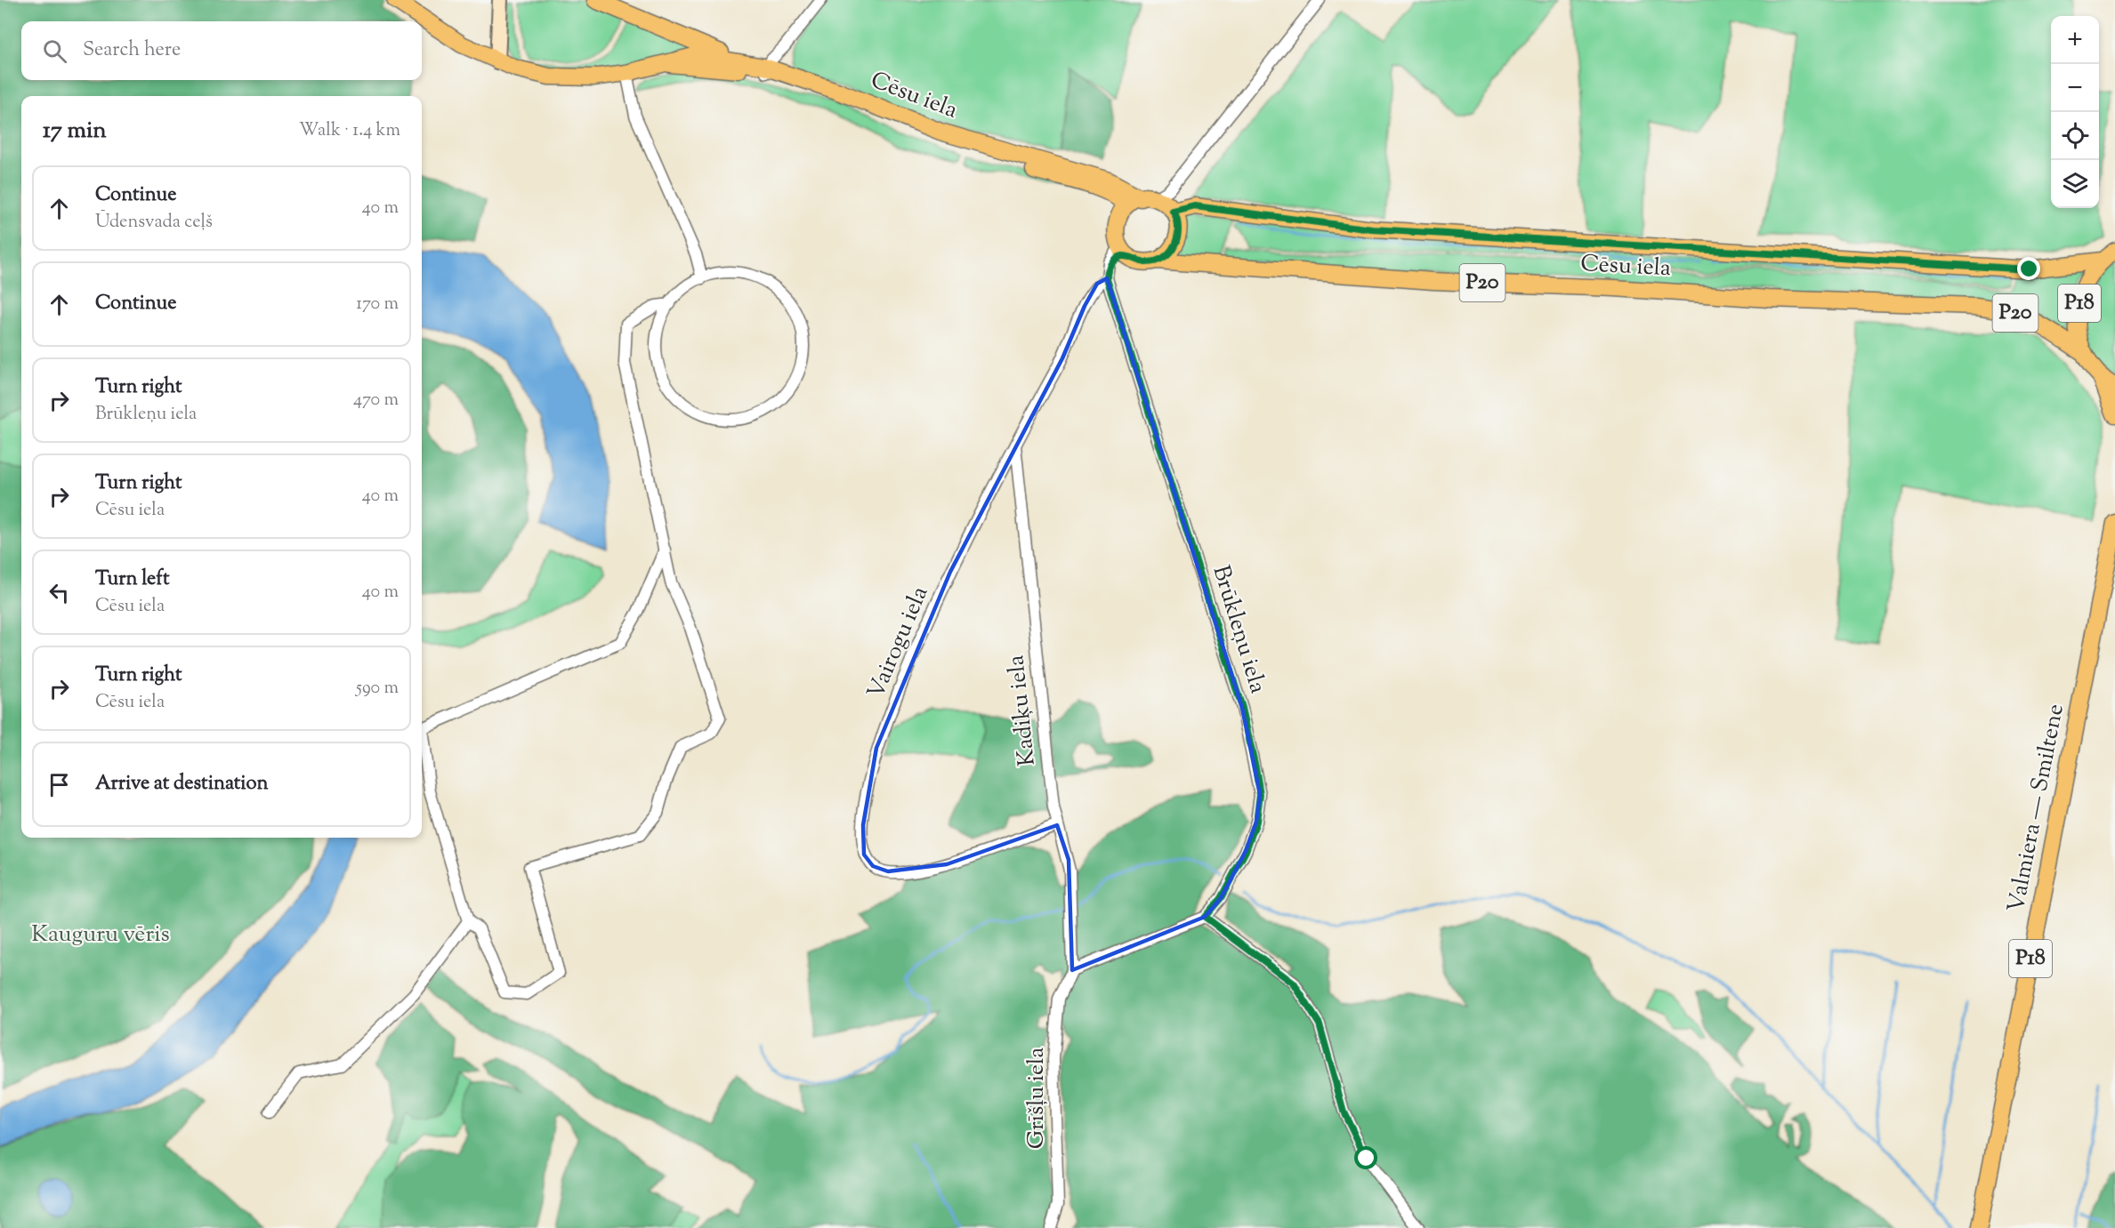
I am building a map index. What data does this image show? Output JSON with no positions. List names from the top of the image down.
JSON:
{
  "streets": {
    "main road": [
      "Cēsu iela",
      "P20",
      "P18",
      "Valmiera — Smiltene"
    ],
    "street": [
      "Brūkleņu iela",
      "Vairogu iela",
      "Kadiķu iela",
      "Grīšļu iela"
    ]
  },
  "crossings": [
    ["Cēsu iela", "P18"],
    ["Brūkleņu iela", "Vairogu iela"],
    ["Brūkleņu iela", "Kadiķu iela"],
    ["Brūkleņu iela", "Grīšļu iela"],
    ["Vairogu iela", "Kadiķu iela"],
    ["Kadiķu iela", "Grīšļu iela"]
  ],
  "parks": ["Kauguru vēris"],
  "page": {
    "map_buttons": ["+", "−"],
    "search": "Search here",
    "heading": ["17 min", "Walk · 1.4 km"],
    "list": [
      ["Continue", "Ūdensvada ceļš", "40 m"],
      ["Continue", "170 m"],
      ["Turn right", "Brūkleņu iela", "470 m"],
      ["Turn right", "Cēsu iela", "40 m"],
      ["Turn left", "Cēsu iela", "40 m"],
      ["Turn right", "Cēsu iela", "590 m"],
      "Arrive at destination"
    ]
  }
}
